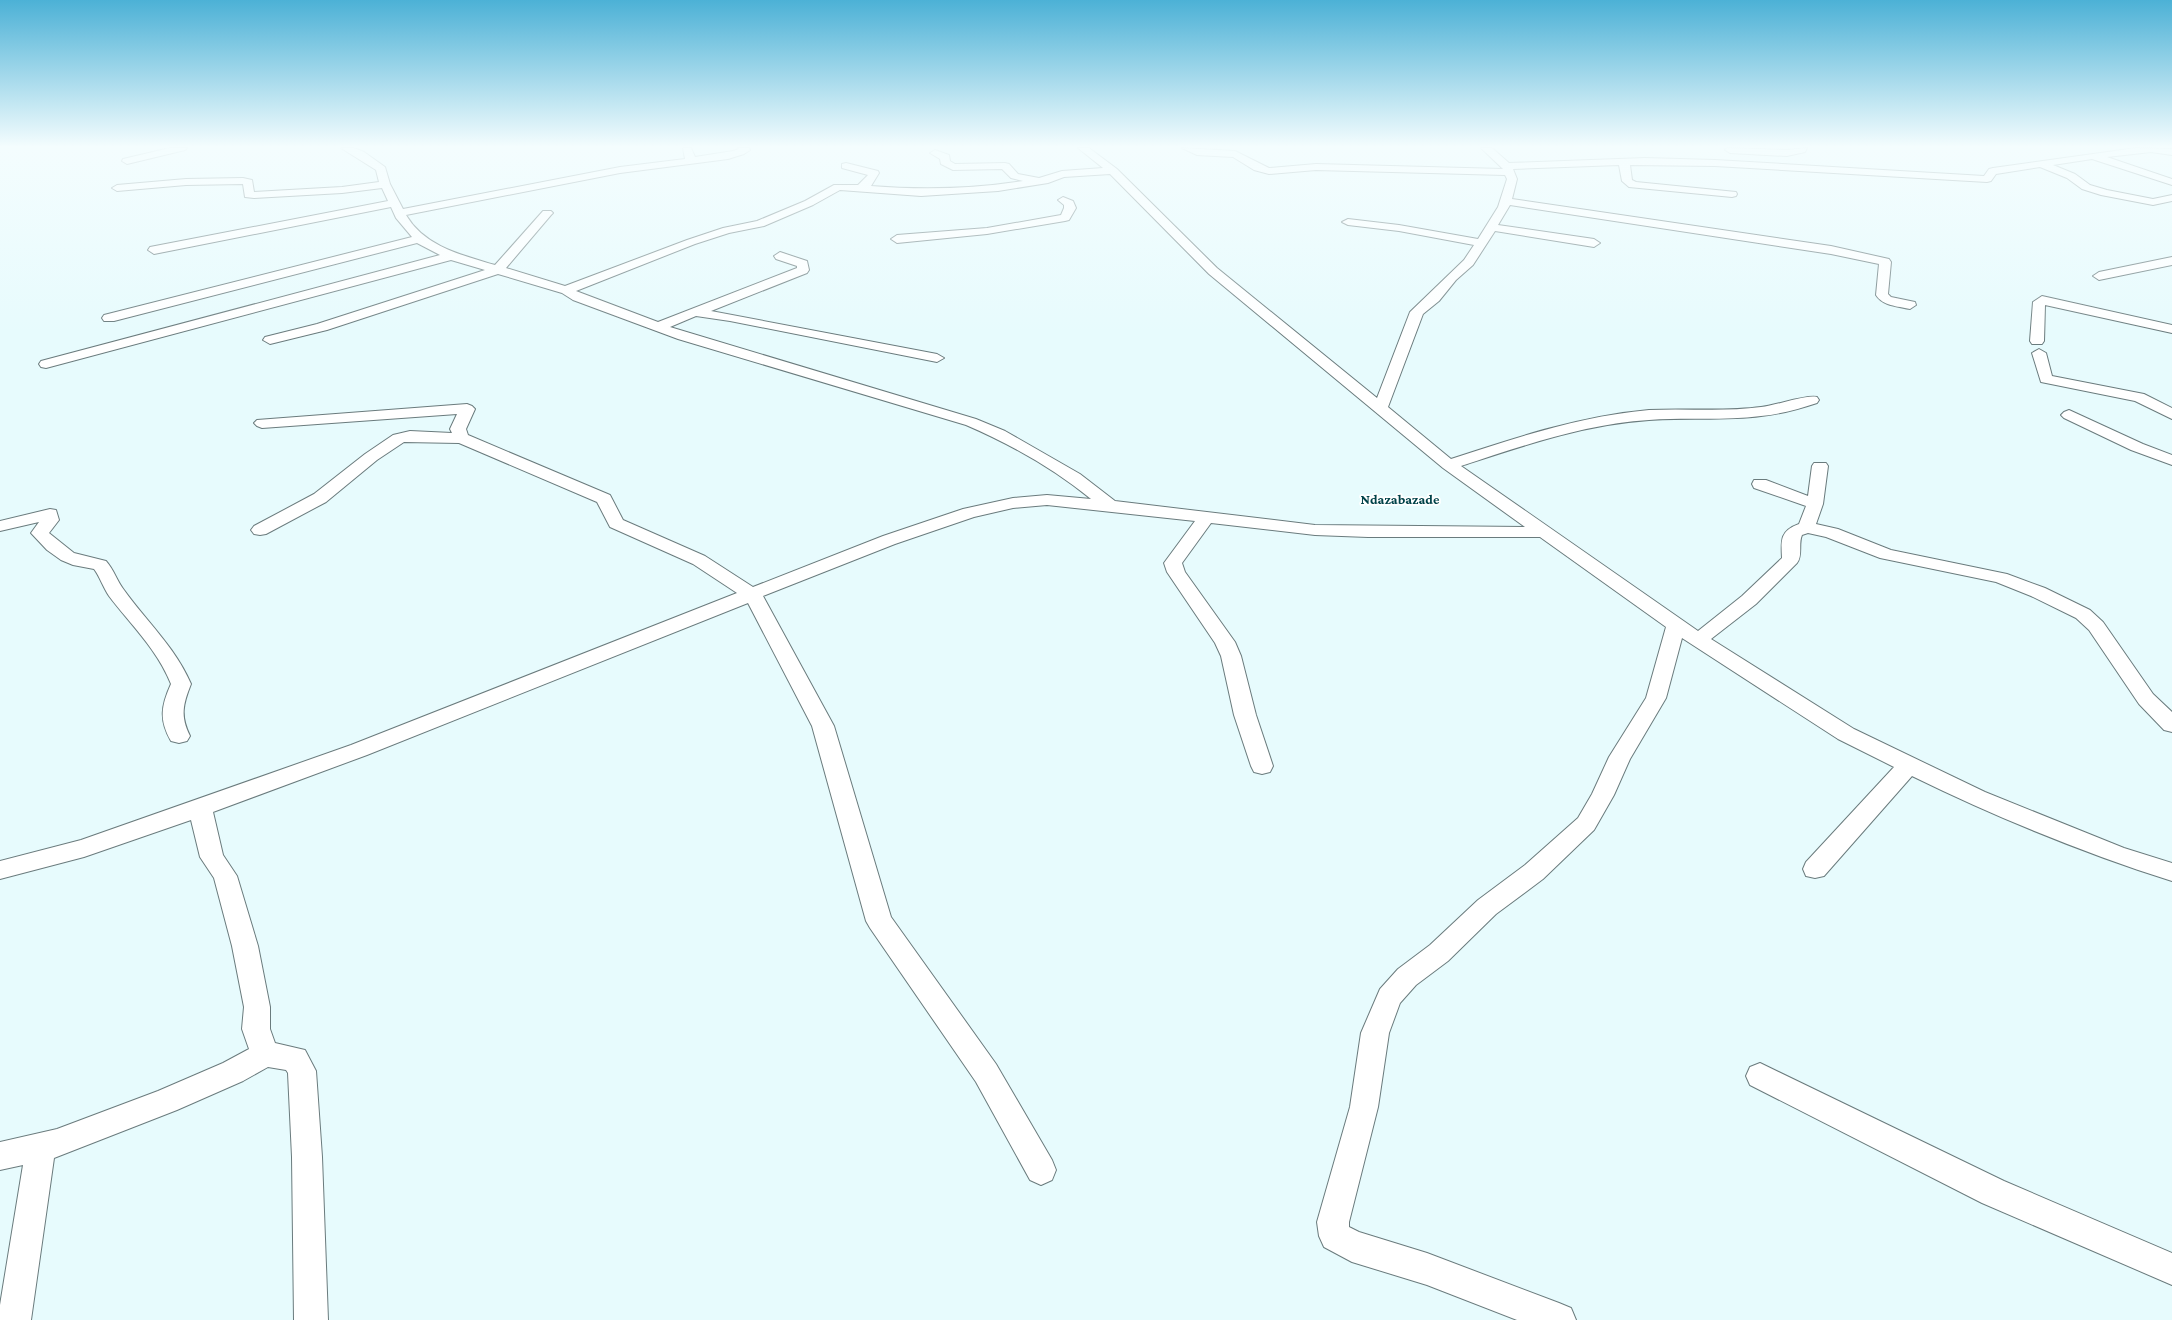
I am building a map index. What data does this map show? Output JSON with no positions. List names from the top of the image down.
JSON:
{
  "districts": ["Ndazabazade"]
}
